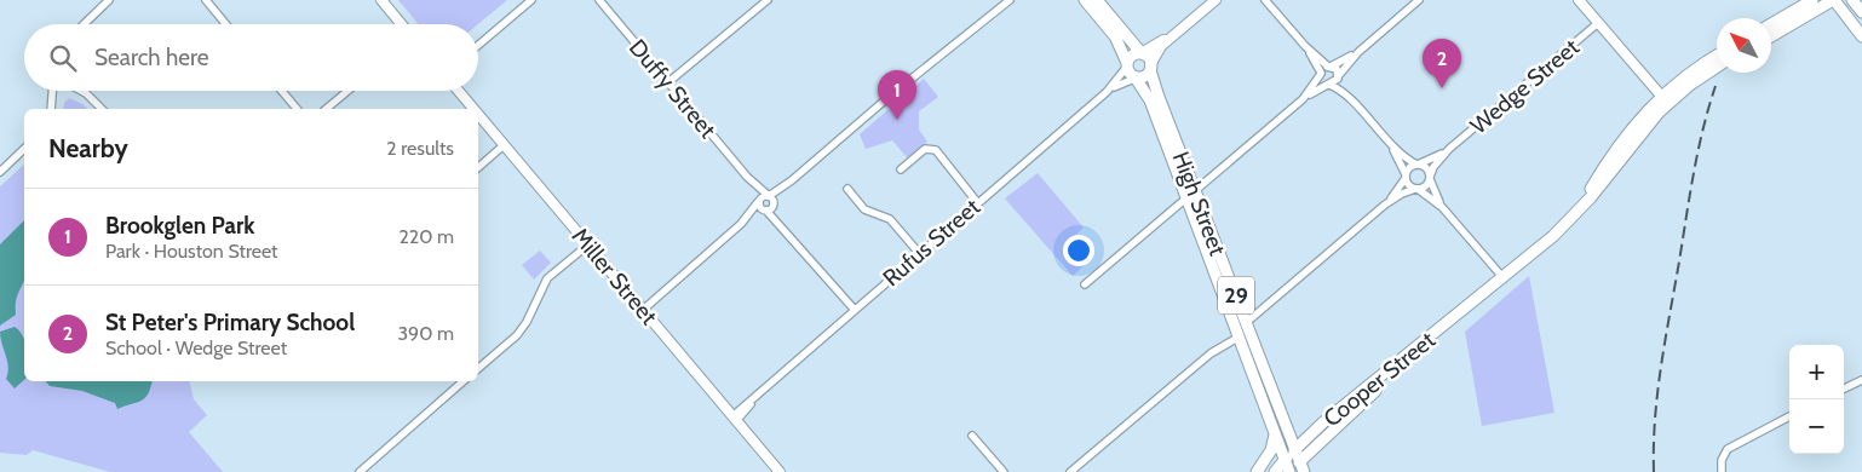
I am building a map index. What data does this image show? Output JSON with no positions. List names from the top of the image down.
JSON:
{
  "streets": {
    "main road": ["High Street", "29", "Cooper Street"],
    "street": [
      "Wedge Street",
      "Duffy Street",
      "Rufus Street",
      "Miller Street"
    ]
  },
  "crossings": [
    ["High Street", "Rufus Street"],
    ["High Street", "29"],
    ["High Street", "Cooper Street"],
    ["Rufus Street", "Miller Street"],
    ["Rufus Street", "29"]
  ],
  "north": "top left",
  "page": {
    "search": "Search here",
    "pins": ["2", "1"],
    "heading": ["Nearby", "2 results"],
    "list": [
      {
        "mark": "1",
        "name": "Brookglen Park",
        "note": "Park · Houston Street",
        "value": "220 m"
      },
      {
        "mark": "2",
        "name": "St Peter's Primary School",
        "note": "School · Wedge Street",
        "value": "390 m"
      }
    ],
    "map_buttons": ["+", "−"]
  }
}
